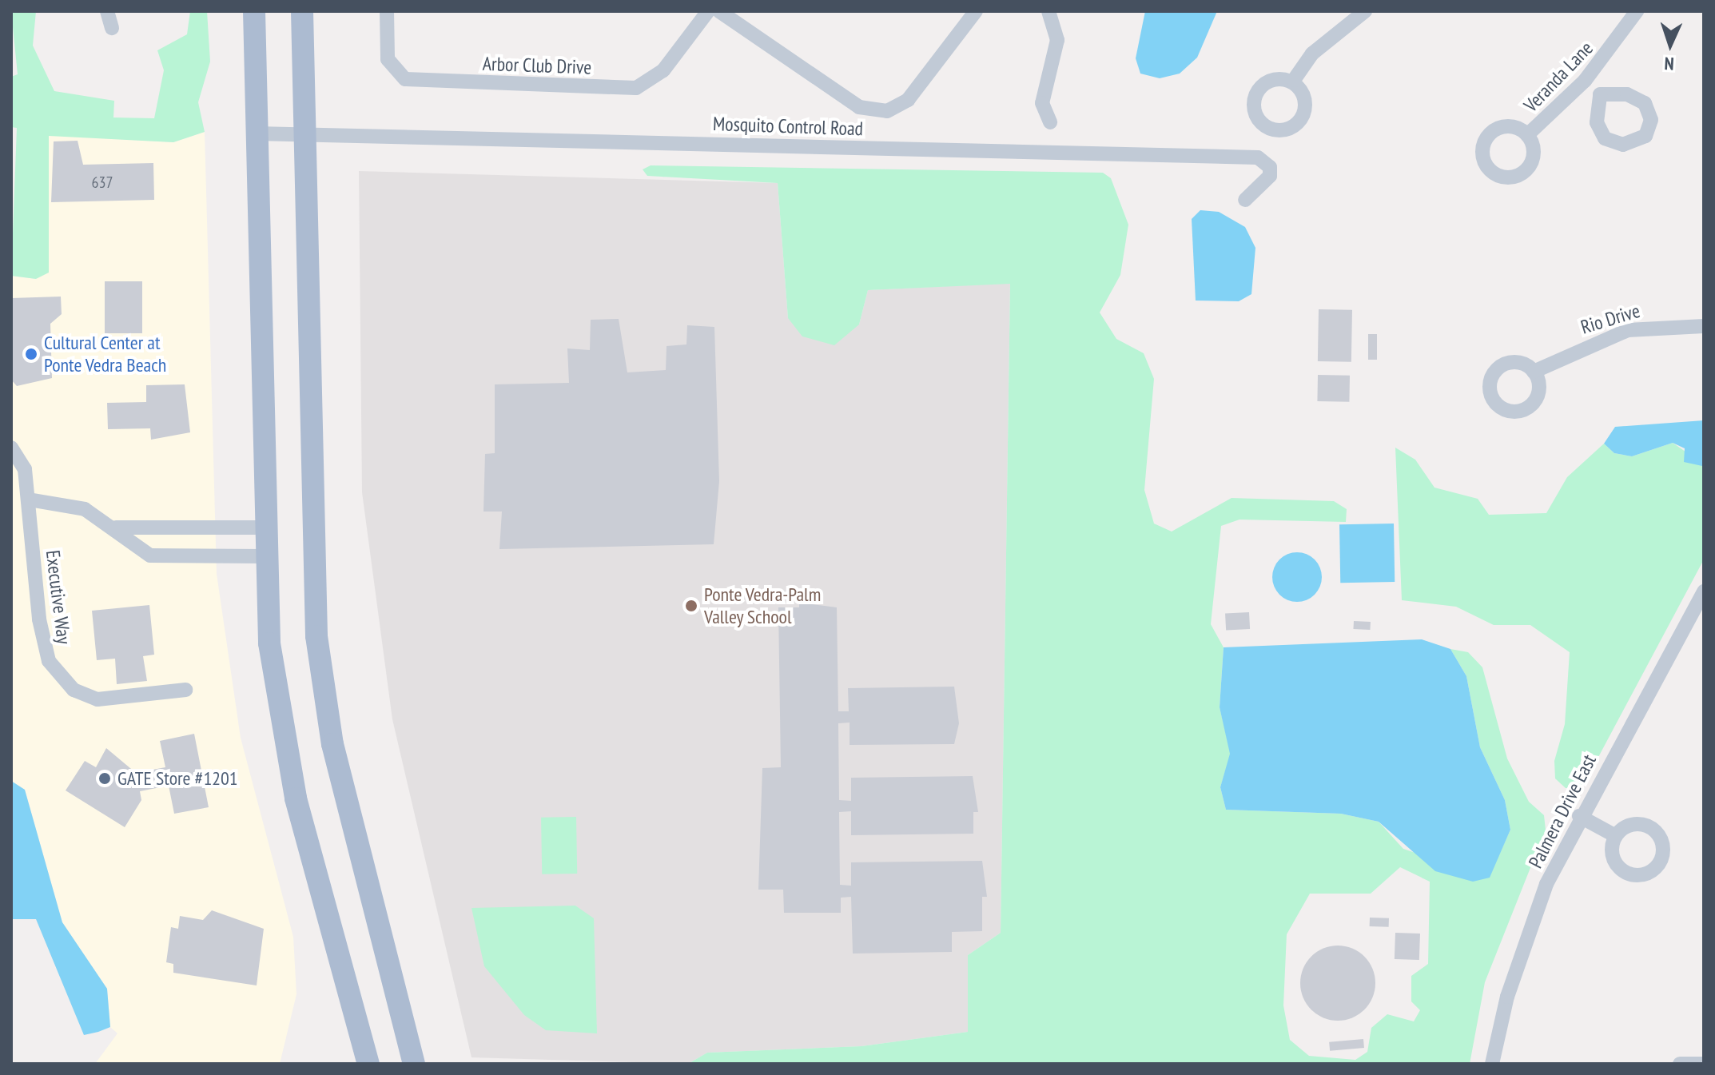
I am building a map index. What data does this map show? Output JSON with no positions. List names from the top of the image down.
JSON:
{
  "streets": {
    "street": [
      "Arbor Club Drive",
      "Veranda Lane",
      "Mosquito Control Road",
      "Rio Drive",
      "Executive Way",
      "Palmera Drive East"
    ]
  },
  "places": ["Cultural Center at Ponte Vedra Beach", "Ponte Vedra-Palm Valley School", "GATE Store #1201"],
  "house_numbers": ["637"],
  "north": "bottom"
}
